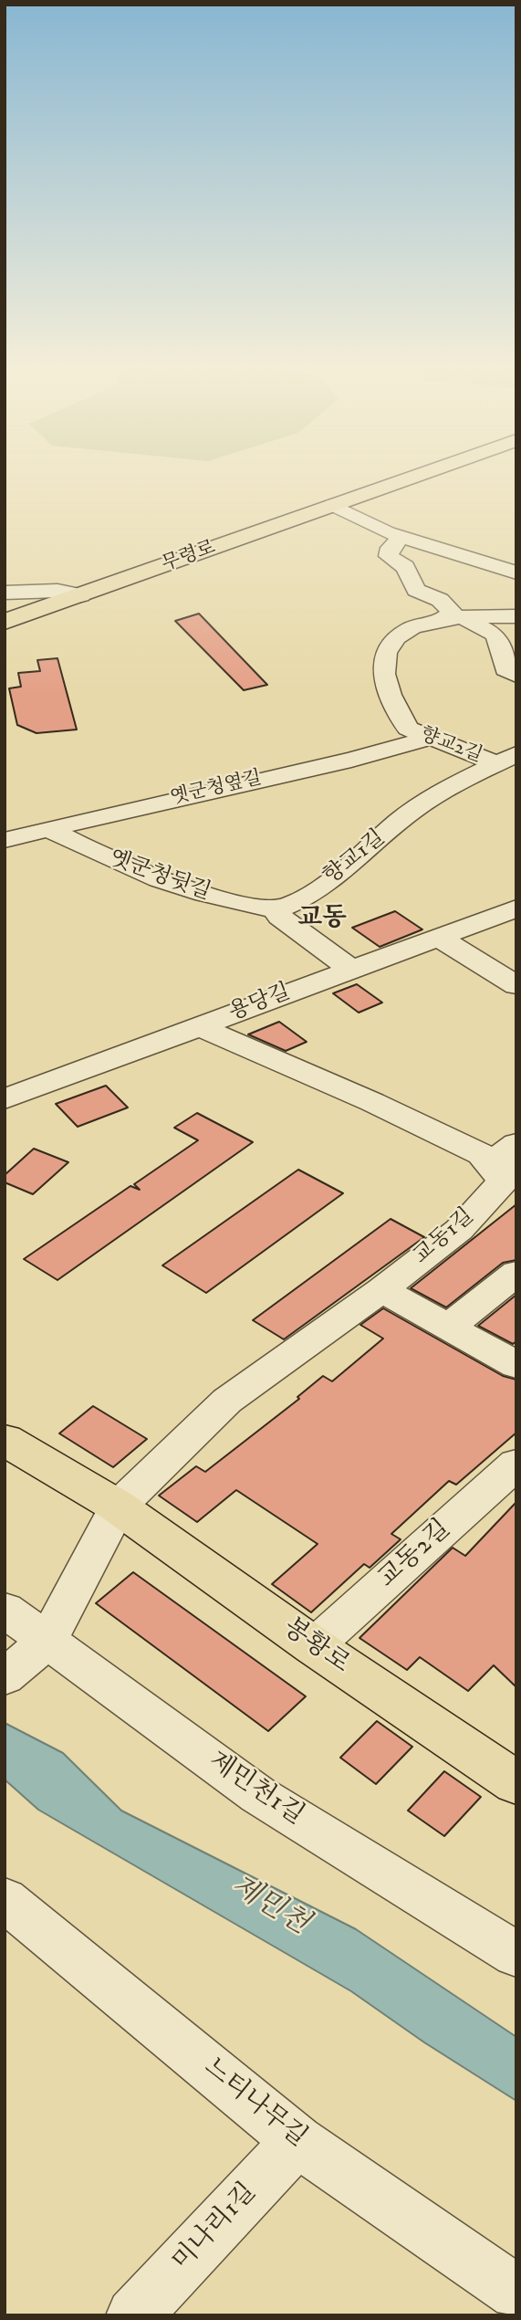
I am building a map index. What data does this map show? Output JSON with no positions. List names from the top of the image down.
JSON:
{
  "streets": {
    "main road": ["무령로", "봉황로"],
    "street": [
      "향교2길",
      "옛군청옆길",
      "향교1길",
      "옛군청뒷길",
      "용당길",
      "교동1길",
      "교동2길",
      "제민천1길",
      "느티나무길",
      "미나리1길"
    ]
  },
  "crossings": [
    ["향교2길", "옛군청옆길"],
    ["향교2길", "향교1길"],
    ["옛군청옆길", "옛군청뒷길"],
    ["향교1길", "옛군청뒷길"],
    ["교동1길", "봉황로"],
    ["교동2길", "봉황로"],
    ["느티나무길", "미나리1길"]
  ],
  "districts": ["교동"],
  "water": ["제민천"]
}
